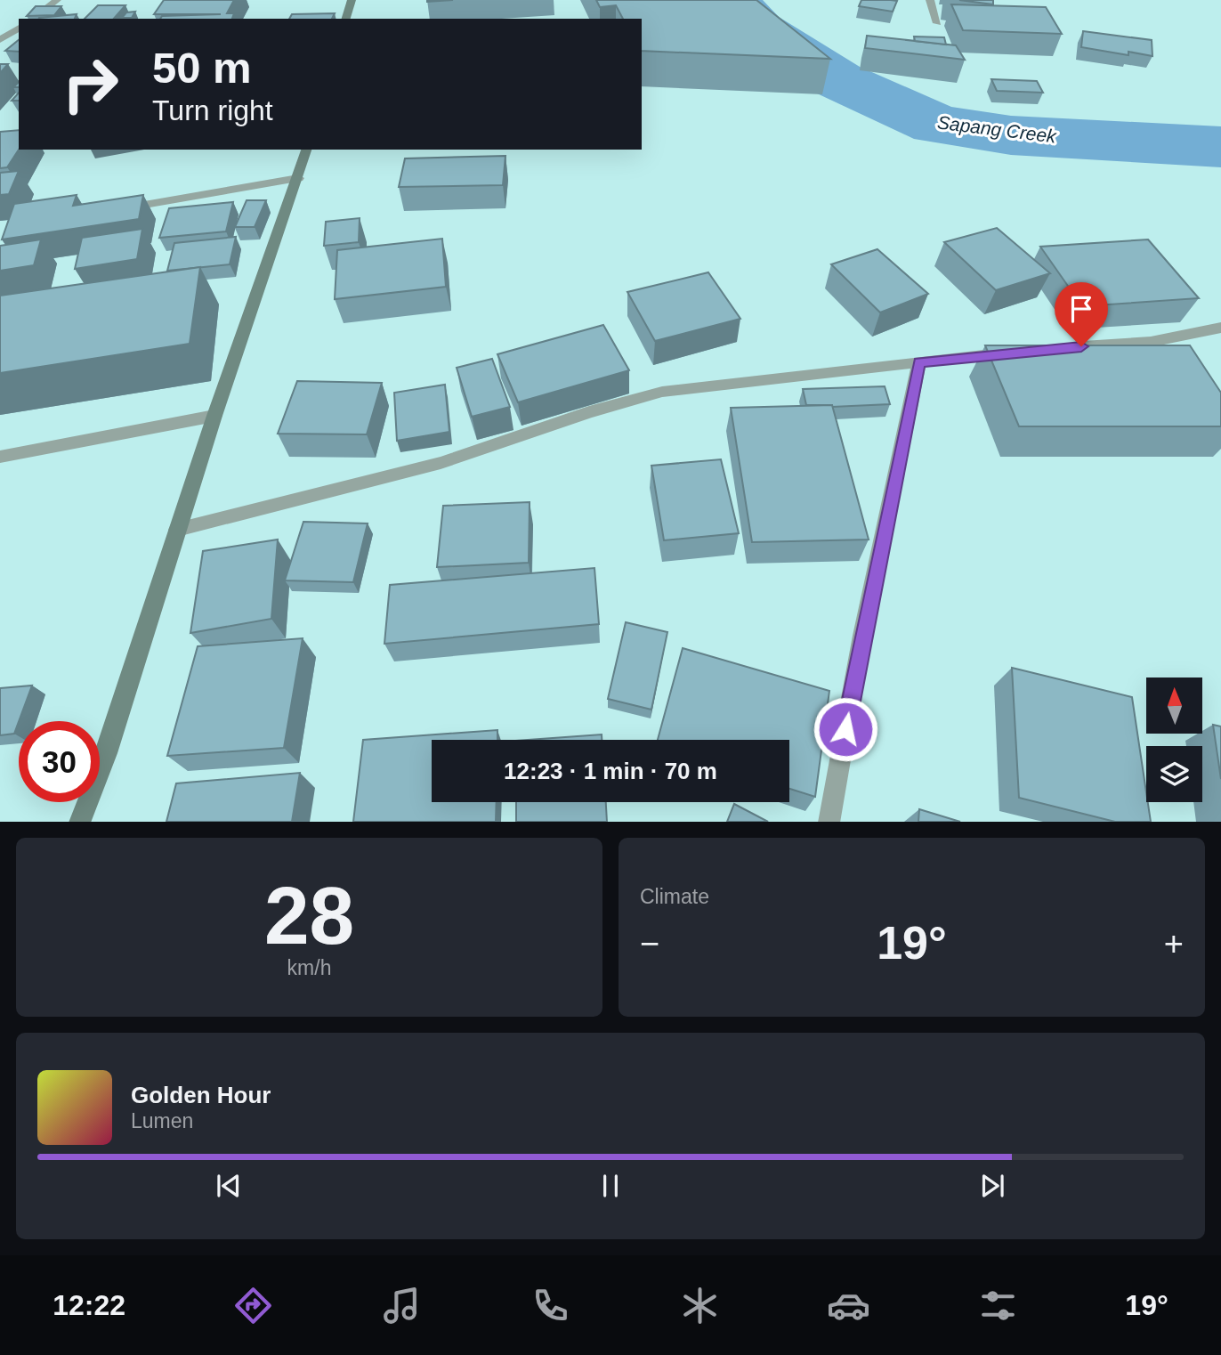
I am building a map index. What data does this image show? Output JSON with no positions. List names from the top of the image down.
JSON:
{
  "water": ["Sapang Creek"],
  "north": "top",
  "page": {
    "turn": ["50 m", "Turn right"],
    "limit": "30",
    "trip": "12:23 · 1 min · 70 m",
    "tile": [
      ["28", "km/h"],
      "Climate"
    ],
    "heat": ["−", "19°", "+"],
    "song": ["Golden Hour", "Lumen"],
    "tabs": ["12:22", "19°"]
  }
}
